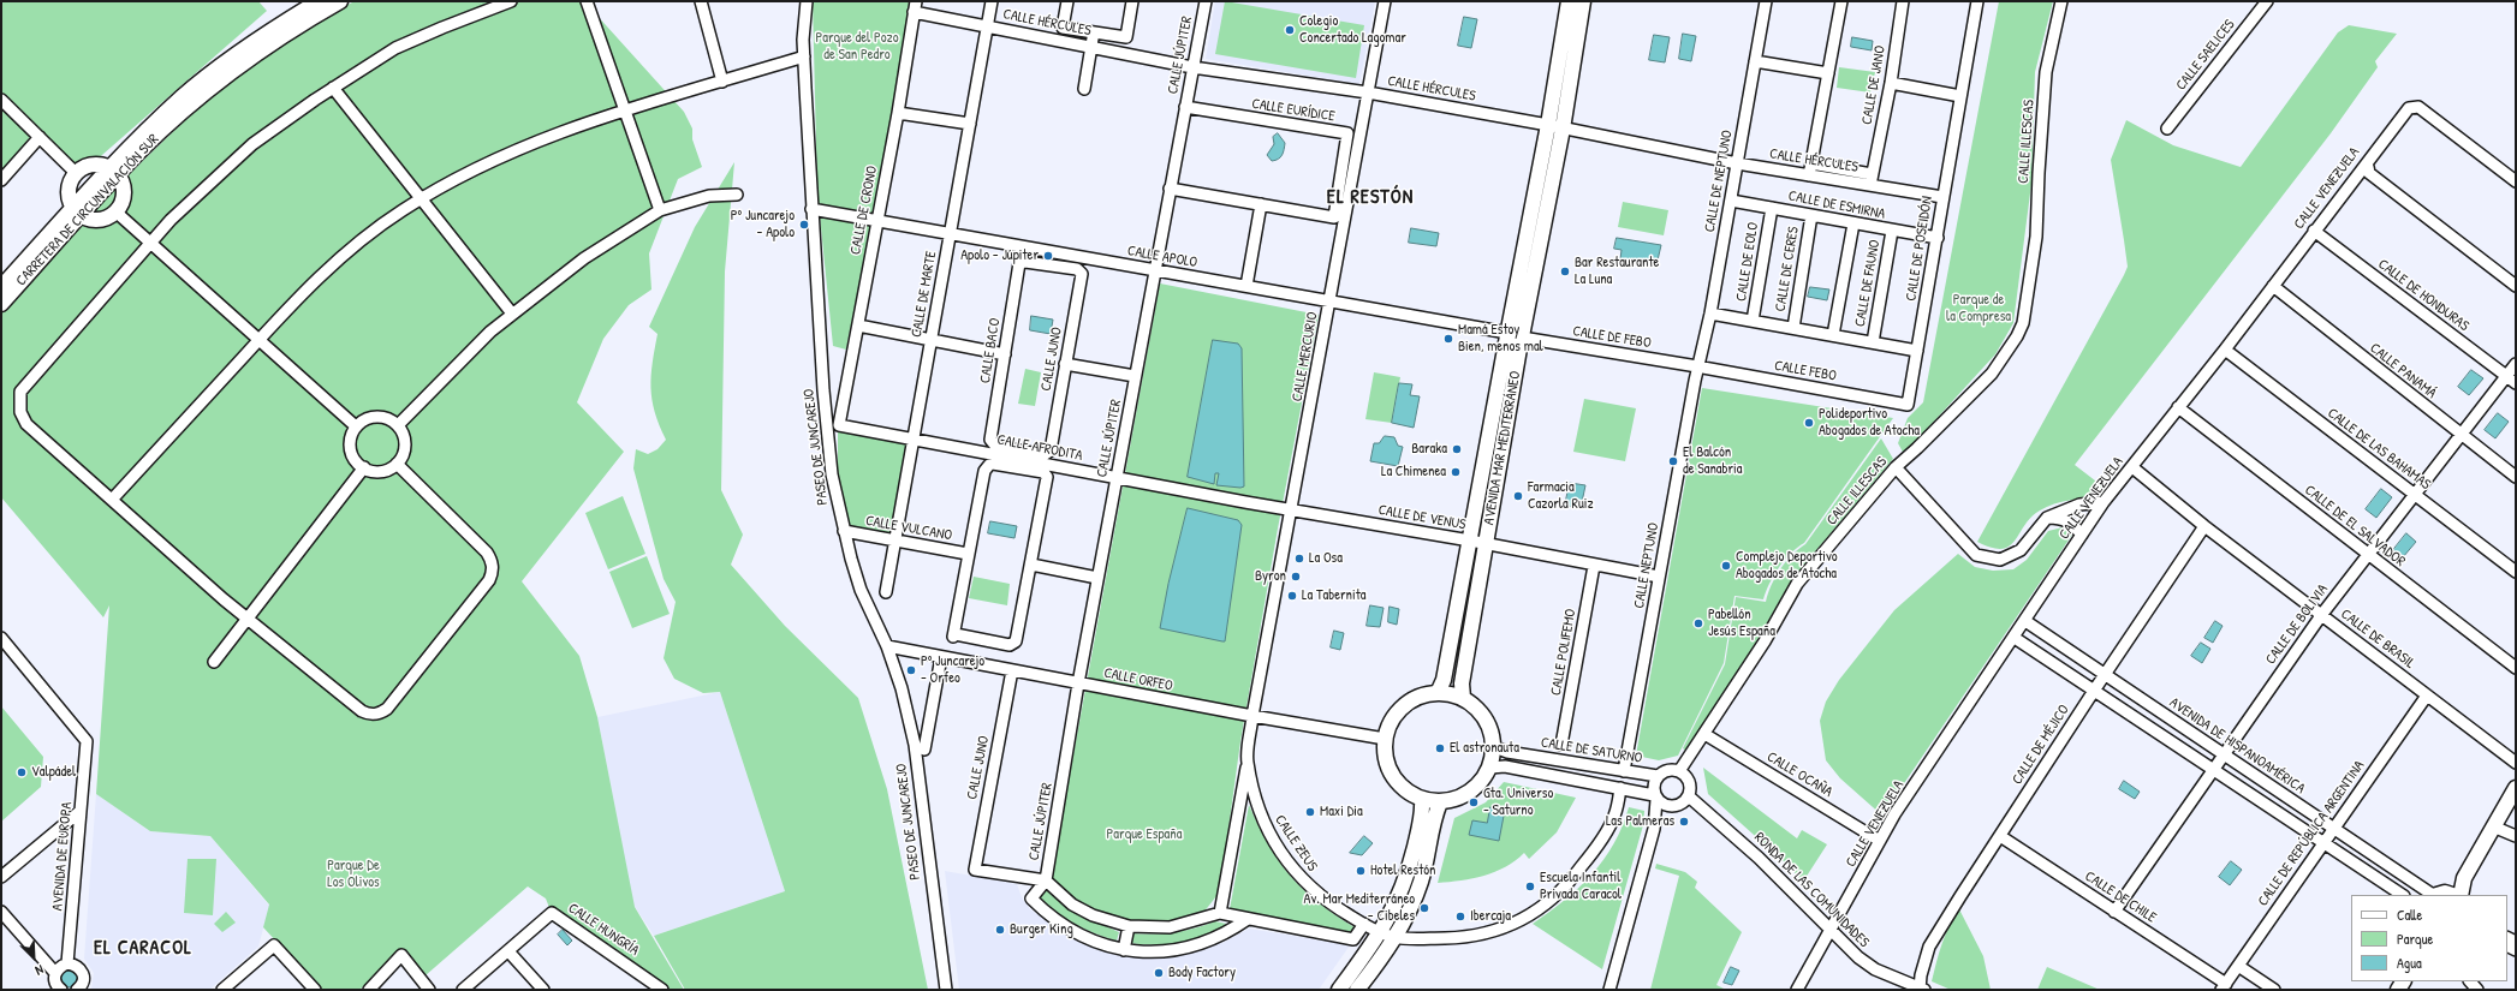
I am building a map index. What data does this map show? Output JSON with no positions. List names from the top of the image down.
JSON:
{
  "streets": {
    "street": [
      "CALLE HÉRCULES",
      "CALLE JÚPITER",
      "CALLE SAELICES",
      "CALLE DE JANO",
      "CALLE EURÍDICE",
      "CALLE ILLESCAS",
      "CALLE DE NEPTUNO",
      "CALLE VENEZUELA",
      "CALLE DE ESMIRNA",
      "CARRETERA DE CIRCUNVALACIÓN SUR",
      "CALLE DE CRONO",
      "CALLE DE POSEIDÓN",
      "CALLE APOLO",
      "CALLE DE EOLO",
      "CALLE DE CERES",
      "CALLE DE FAUNO",
      "CALLE DE MARTE",
      "CALLE DE HONDURAS",
      "CALLE DE FEBO",
      "CALLE BACO",
      "CALLE MERCURIO",
      "CALLE JUNO",
      "CALLE FEBO",
      "CALLE PANAMÁ",
      "PASEO DE JUNCAREJO",
      "CALLE AFRODITA",
      "AVENIDA MAR MEDITERRÁNEO",
      "CALLE DE LAS BAHAMAS",
      "CALLE DE VENUS",
      "CALLE DE EL SALVADOR",
      "CALLE VULCANO",
      "CALLE NEPTUNO",
      "CALLE DE BOLIVIA",
      "CALLE DE BRASIL",
      "CALLE POLIFEMO",
      "CALLE ORFEO",
      "CALLE DE MÉJICO",
      "AVENIDA DE HISPANOAMÉRICA",
      "CALLE DE SATURNO",
      "CALLE OCAÑA",
      "CALLE DE REPÚBLICA ARGENTINA",
      "CALLE ZEUS",
      "AVENIDA DE EUROPA",
      "RONDA DE LAS COMUNIDADES",
      "CALLE DE CHILE",
      "CALLE HUNGRÍA"
    ]
  },
  "crossings": [
    ["CALLE HÉRCULES", "CALLE JÚPITER"],
    ["CALLE HÉRCULES", "CALLE DE JANO"],
    ["CALLE HÉRCULES", "CALLE DE NEPTUNO"],
    ["CALLE HÉRCULES", "CALLE DE CRONO"],
    ["CALLE HÉRCULES", "CALLE DE POSEIDÓN"],
    ["CALLE HÉRCULES", "CALLE DE MARTE"],
    ["CALLE HÉRCULES", "CALLE MERCURIO"],
    ["CALLE HÉRCULES", "AVENIDA MAR MEDITERRÁNEO"],
    ["CALLE JÚPITER", "CALLE EURÍDICE"],
    ["CALLE JÚPITER", "CALLE APOLO"],
    ["CALLE JÚPITER", "CALLE JUNO"],
    ["CALLE JÚPITER", "CALLE AFRODITA"],
    ["CALLE JÚPITER", "CALLE ORFEO"],
    ["CALLE EURÍDICE", "CALLE MERCURIO"],
    ["CALLE ILLESCAS", "CALLE DE SATURNO"],
    ["CALLE ILLESCAS", "CALLE OCAÑA"],
    ["CALLE ILLESCAS", "RONDA DE LAS COMUNIDADES"],
    ["CALLE DE NEPTUNO", "CALLE DE ESMIRNA"],
    ["CALLE DE NEPTUNO", "CALLE DE FEBO"],
    ["CALLE DE NEPTUNO", "CALLE FEBO"],
    ["CALLE DE NEPTUNO", "CALLE NEPTUNO"],
    ["CALLE VENEZUELA", "CALLE DE HONDURAS"],
    ["CALLE VENEZUELA", "CALLE PANAMÁ"],
    ["CALLE VENEZUELA", "CALLE DE LAS BAHAMAS"],
    ["CALLE VENEZUELA", "CALLE DE EL SALVADOR"],
    ["CALLE VENEZUELA", "CALLE DE BRASIL"],
    ["CALLE VENEZUELA", "AVENIDA DE HISPANOAMÉRICA"],
    ["CALLE VENEZUELA", "CALLE OCAÑA"],
    ["CALLE VENEZUELA", "RONDA DE LAS COMUNIDADES"],
    ["CALLE DE ESMIRNA", "CALLE DE POSEIDÓN"],
    ["CALLE DE ESMIRNA", "CALLE DE EOLO"],
    ["CALLE DE ESMIRNA", "CALLE DE CERES"],
    ["CALLE DE ESMIRNA", "CALLE DE FAUNO"],
    ["CALLE DE CRONO", "CALLE APOLO"],
    ["CALLE DE CRONO", "CALLE AFRODITA"],
    ["CALLE DE POSEIDÓN", "CALLE FEBO"],
    ["CALLE APOLO", "CALLE DE MARTE"],
    ["CALLE APOLO", "CALLE DE FEBO"],
    ["CALLE APOLO", "CALLE MERCURIO"],
    ["CALLE APOLO", "PASEO DE JUNCAREJO"],
    ["CALLE APOLO", "AVENIDA MAR MEDITERRÁNEO"],
    ["CALLE DE MARTE", "CALLE AFRODITA"],
    ["CALLE DE MARTE", "CALLE VULCANO"],
    ["CALLE DE HONDURAS", "CALLE DE BOLIVIA"],
    ["CALLE DE FEBO", "CALLE FEBO"],
    ["CALLE DE FEBO", "AVENIDA MAR MEDITERRÁNEO"],
    ["CALLE DE FEBO", "CALLE NEPTUNO"],
    ["CALLE BACO", "CALLE JUNO"],
    ["CALLE BACO", "CALLE AFRODITA"],
    ["CALLE MERCURIO", "CALLE AFRODITA"],
    ["CALLE MERCURIO", "CALLE DE VENUS"],
    ["CALLE MERCURIO", "CALLE ORFEO"],
    ["CALLE MERCURIO", "CALLE ZEUS"],
    ["CALLE JUNO", "CALLE AFRODITA"],
    ["CALLE JUNO", "CALLE ORFEO"],
    ["CALLE FEBO", "CALLE NEPTUNO"],
    ["CALLE PANAMÁ", "CALLE DE BOLIVIA"],
    ["PASEO DE JUNCAREJO", "CALLE VULCANO"],
    ["PASEO DE JUNCAREJO", "CALLE ORFEO"],
    ["CALLE AFRODITA", "CALLE DE VENUS"],
    ["CALLE AFRODITA", "CALLE VULCANO"],
    ["AVENIDA MAR MEDITERRÁNEO", "CALLE DE VENUS"],
    ["AVENIDA MAR MEDITERRÁNEO", "CALLE ORFEO"],
    ["AVENIDA MAR MEDITERRÁNEO", "CALLE DE SATURNO"],
    ["CALLE DE LAS BAHAMAS", "CALLE DE BOLIVIA"],
    ["CALLE DE VENUS", "CALLE NEPTUNO"],
    ["CALLE DE VENUS", "CALLE POLIFEMO"],
    ["CALLE DE EL SALVADOR", "CALLE DE BOLIVIA"],
    ["CALLE NEPTUNO", "CALLE DE SATURNO"],
    ["CALLE DE BOLIVIA", "CALLE DE BRASIL"],
    ["CALLE DE BOLIVIA", "AVENIDA DE HISPANOAMÉRICA"],
    ["CALLE DE BOLIVIA", "CALLE DE CHILE"],
    ["CALLE DE BRASIL", "CALLE DE MÉJICO"],
    ["CALLE DE BRASIL", "CALLE DE REPÚBLICA ARGENTINA"],
    ["CALLE ORFEO", "CALLE DE SATURNO"],
    ["CALLE ORFEO", "CALLE ZEUS"],
    ["CALLE DE MÉJICO", "AVENIDA DE HISPANOAMÉRICA"],
    ["CALLE DE MÉJICO", "RONDA DE LAS COMUNIDADES"],
    ["CALLE DE MÉJICO", "CALLE DE CHILE"],
    ["AVENIDA DE HISPANOAMÉRICA", "CALLE DE REPÚBLICA ARGENTINA"],
    ["CALLE DE SATURNO", "CALLE ZEUS"],
    ["CALLE DE SATURNO", "RONDA DE LAS COMUNIDADES"],
    ["CALLE DE REPÚBLICA ARGENTINA", "CALLE DE CHILE"]
  ],
  "districts": ["EL RESTÓN", "EL CARACOL"],
  "parks": [
    "Parque del Pozo de San Pedro",
    "Parque de la Compresa",
    "Parque España",
    "Parque De Los Olivos"
  ],
  "places": [
    "Colegio Concertado Lagomar",
    "Pº Juncarejo - Apolo",
    "Apolo - Júpiter",
    "Bar Restaurante La Luna",
    "Mamá Estoy Bien, menos mal",
    "Polideportivo Abogados de Atocha",
    "Baraka",
    "El Balcón de Sanabria",
    "La Chimenea",
    "Farmacia Cazorla Ruiz",
    "La Osa",
    "Complejo Deportivo Abogados de Atocha",
    "Byron",
    "La Tabernita",
    "Pabellón Jesús España",
    "Pº Juncarejo - Orfeo",
    "El astronauta",
    "Valpádel",
    "Gta. Universo - Saturno",
    "Maxi Dia",
    "Las Palmeras",
    "Hotel Restón",
    "Escuela Infantil Privada Caracol",
    "Av. Mar Mediterráneo - Cibeles",
    "Ibercaja",
    "Burger King",
    "Body Factory"
  ],
  "legend": ["Calle", "Parque", "Agua"],
  "north": "bottom right"
}
